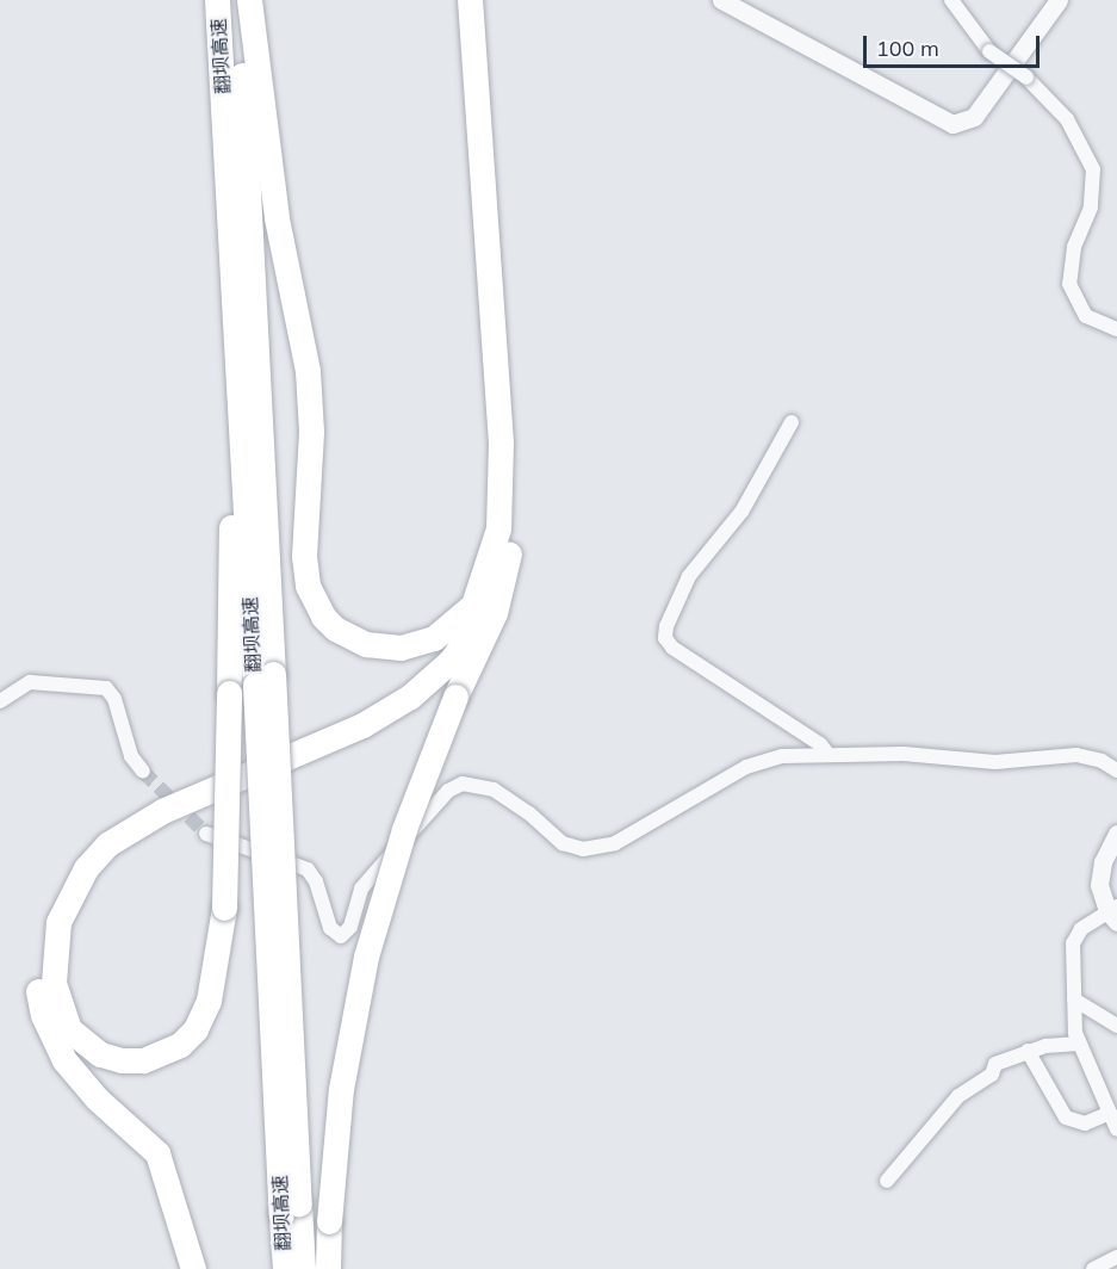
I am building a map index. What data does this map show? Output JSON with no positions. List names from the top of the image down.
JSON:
{
  "streets": {
    "highway": ["翻坝高速"]
  },
  "scale_bar": "100 m"
}
